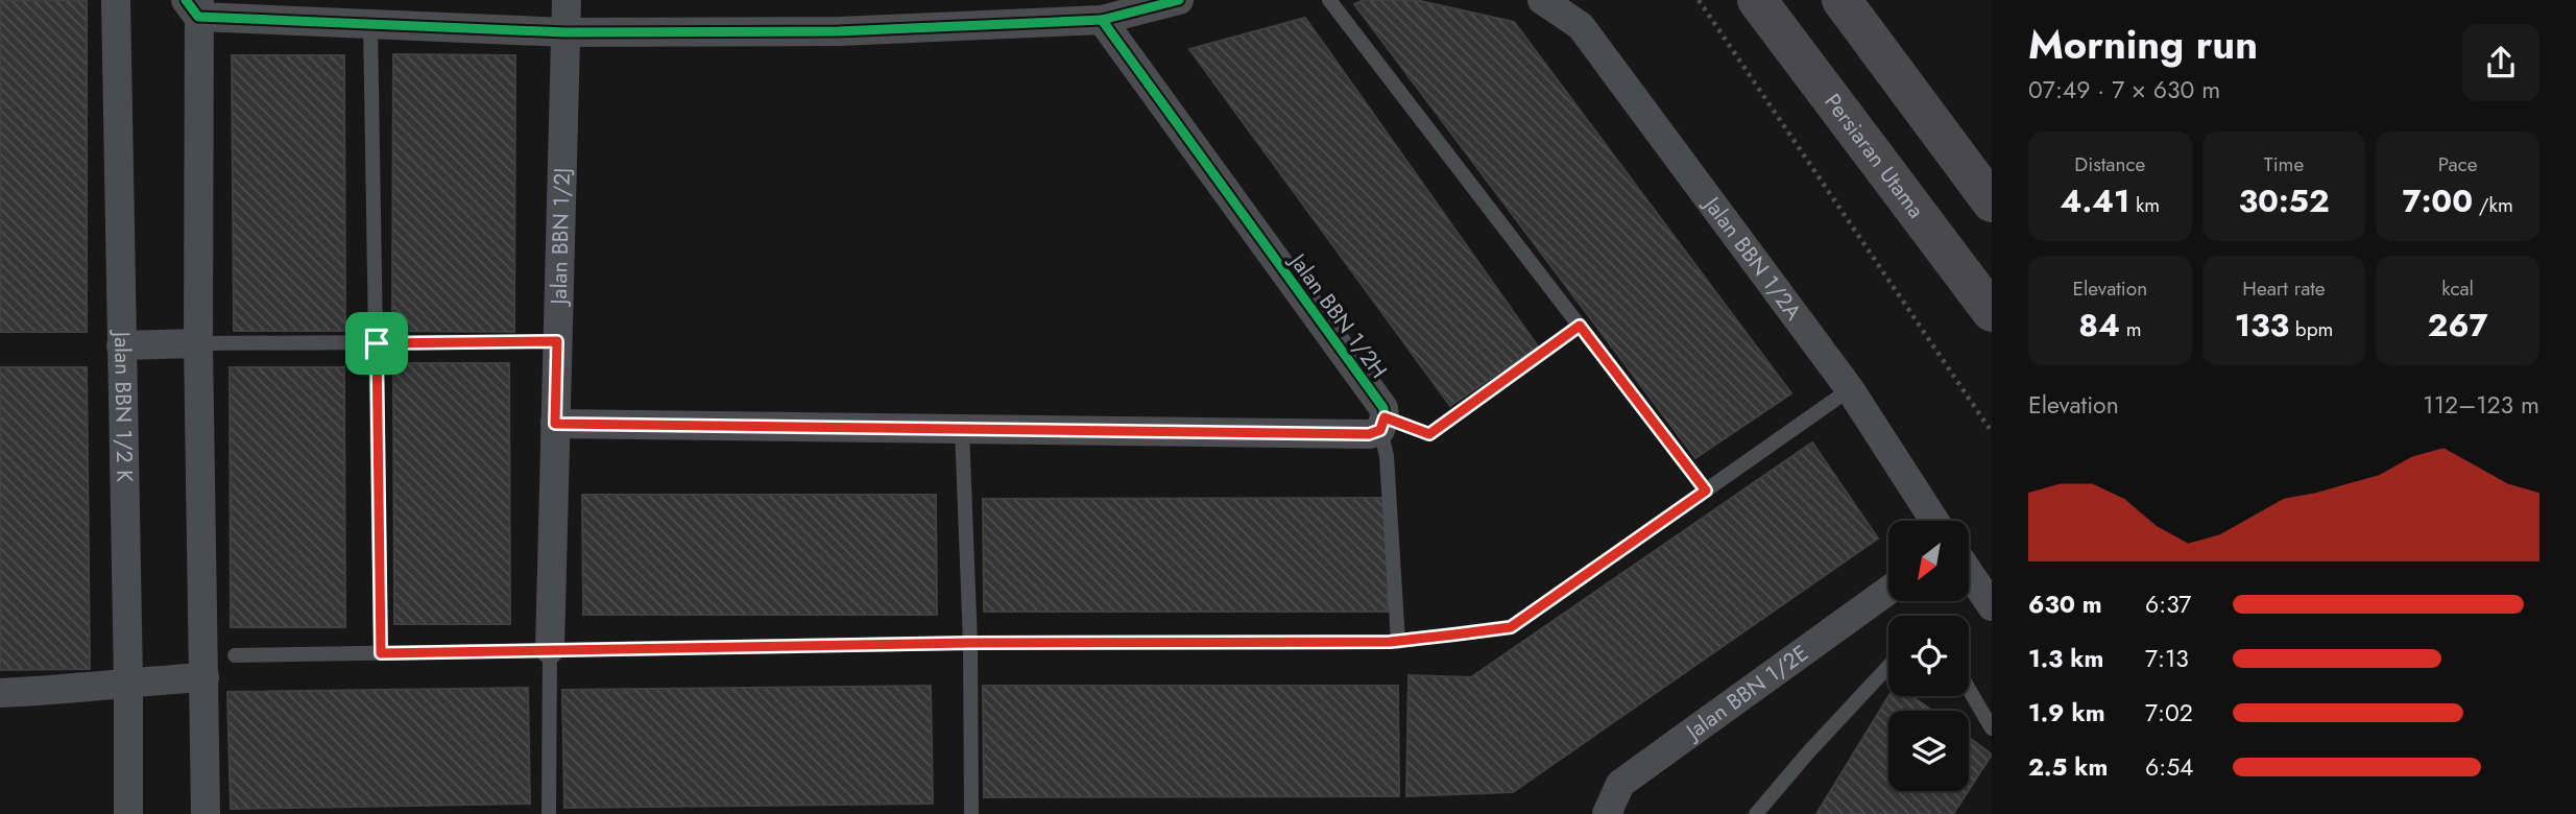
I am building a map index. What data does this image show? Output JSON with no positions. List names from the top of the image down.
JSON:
{
  "streets": {
    "main road": ["Persiaran Utama"],
    "street": [
      "Jalan BBN 1/2J",
      "Jalan BBN 1/2A",
      "Jalan BBN 1/2H",
      "Jalan BBN 1/2 K",
      "Jalan BBN 1/2E"
    ]
  },
  "north": "bottom left",
  "page": {
    "heading": ["Morning run", "07:49 · 7 × 630 m"],
    "stats": [
      ["Distance", "4.41 km"],
      ["Time", "30:52"],
      ["Pace", "7:00 /km"],
      ["Elevation", "84 m"],
      ["Heart rate", "133 bpm"],
      ["kcal", "267"]
    ],
    "chart": ["Elevation", "112–123 m"],
    "list": [
      {
        "name": "630 m",
        "note": "6:37"
      },
      {
        "name": "1.3 km",
        "note": "7:13"
      },
      {
        "name": "1.9 km",
        "note": "7:02"
      },
      {
        "name": "2.5 km",
        "note": "6:54"
      }
    ]
  }
}
